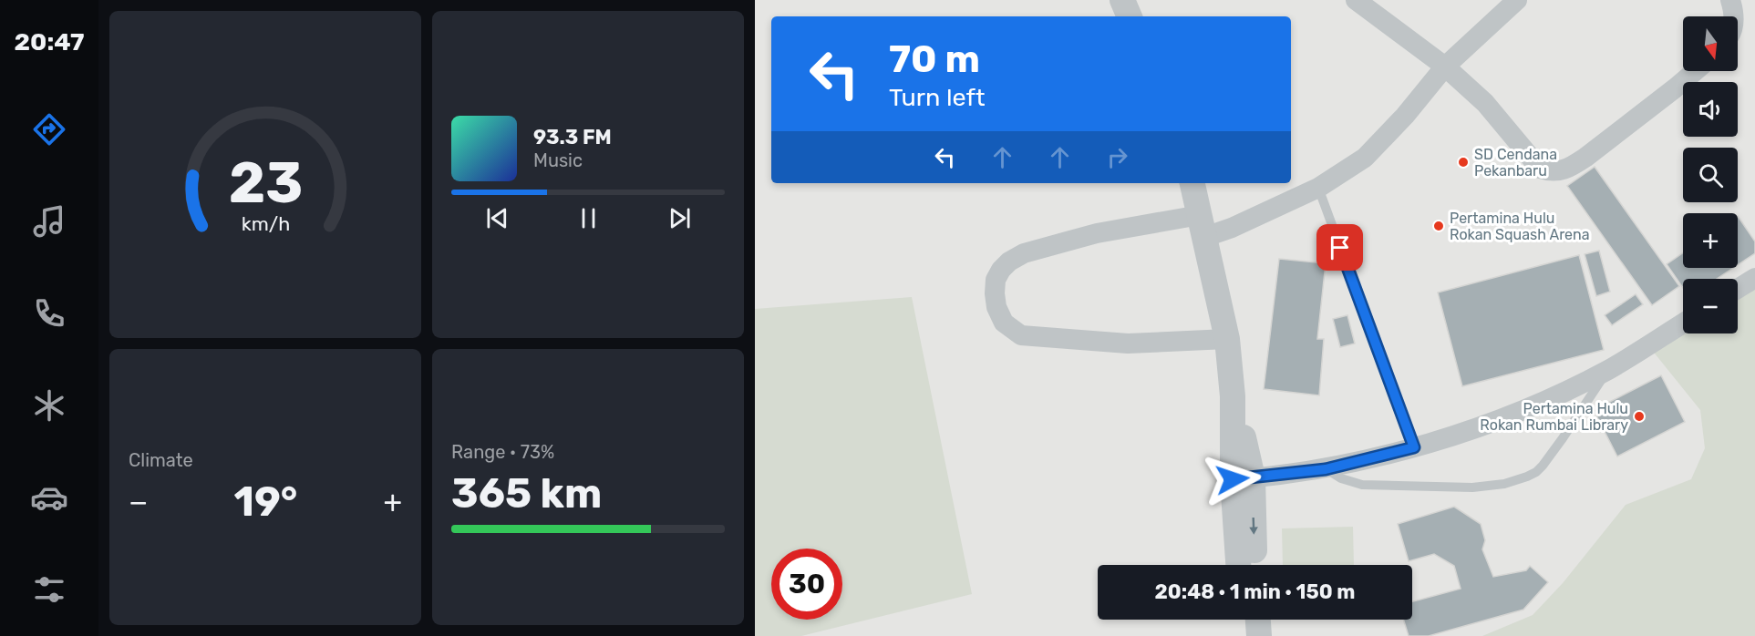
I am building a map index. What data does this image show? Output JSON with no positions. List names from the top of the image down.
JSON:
{
  "places": ["SD Cendana Pekanbaru", "Pertamina Hulu Rokan Squash Arena", "Pertamina Hulu Rokan Rumbai Library"],
  "north": "bottom",
  "page": {
    "tabs": "20:47",
    "map_buttons": ["+", "−"],
    "turn": ["70 m", "Turn left"],
    "song": ["93.3 FM", "Music"],
    "tile": [
      "Climate",
      ["Range · 73%", "365 km"]
    ],
    "heat": ["−", "19°", "+"],
    "limit": "30",
    "trip": "20:48 · 1 min · 150 m",
    "gauge": ["23", "km/h"]
  }
}
